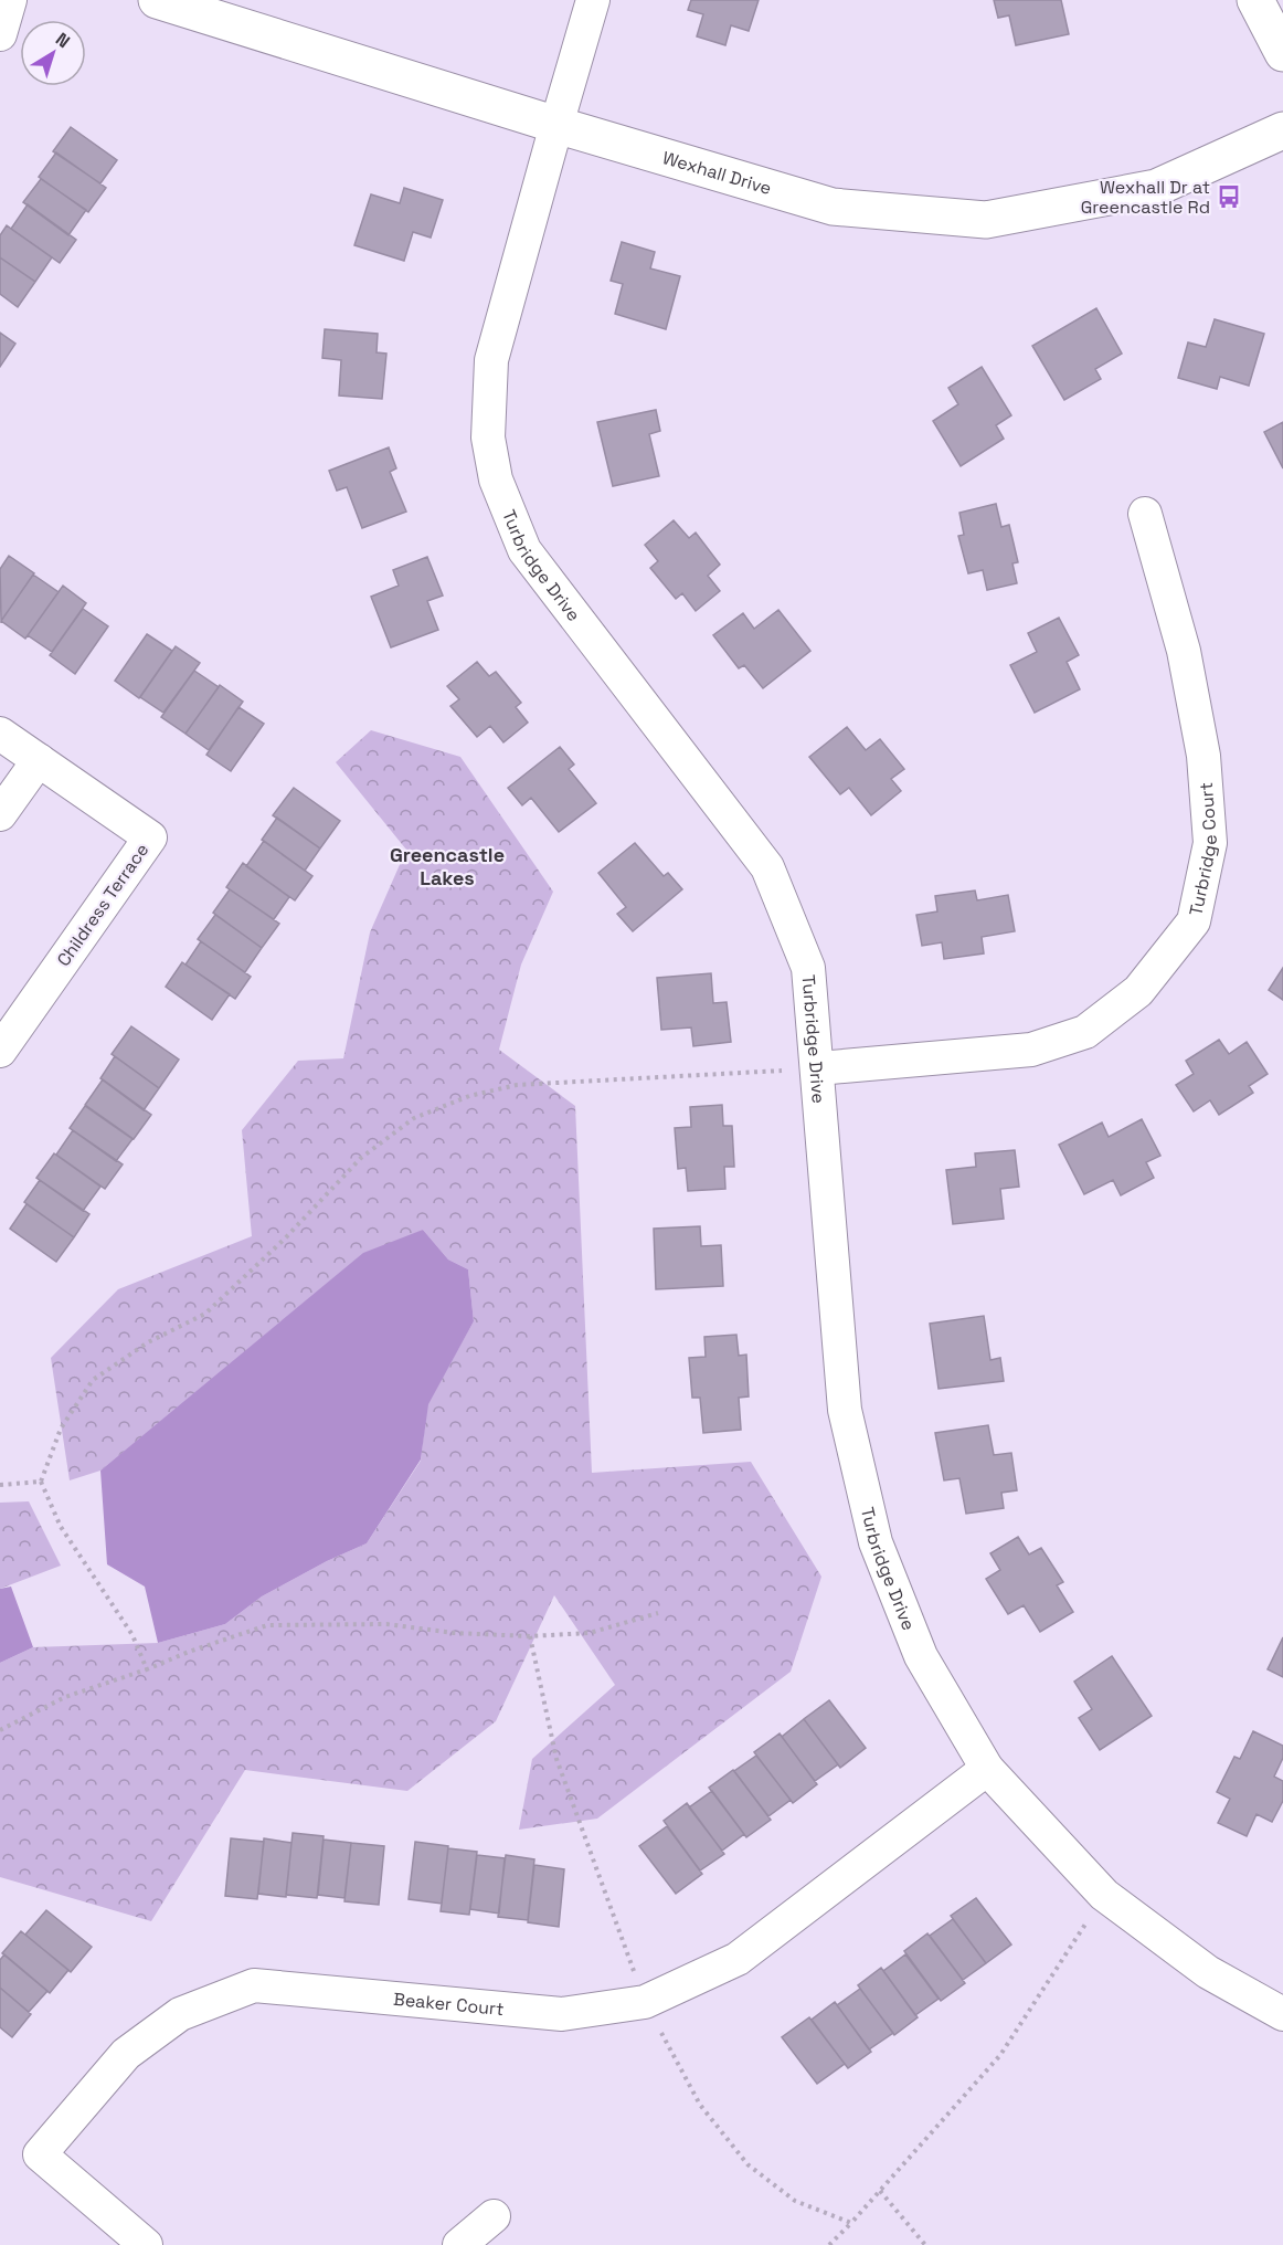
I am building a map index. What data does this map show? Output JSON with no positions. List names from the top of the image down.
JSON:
{
  "streets": {
    "street": [
      "Wexhall Drive",
      "Turbridge Drive",
      "Turbridge Court",
      "Childress Terrace",
      "Beaker Court"
    ]
  },
  "crossings": [
    ["Wexhall Drive", "Turbridge Drive"],
    ["Turbridge Drive", "Turbridge Court"],
    ["Turbridge Drive", "Beaker Court"]
  ],
  "districts": ["Greencastle Lakes"],
  "places": {
    "bus stop": ["Wexhall Dr at Greencastle Rd"]
  },
  "north": "top right"
}
